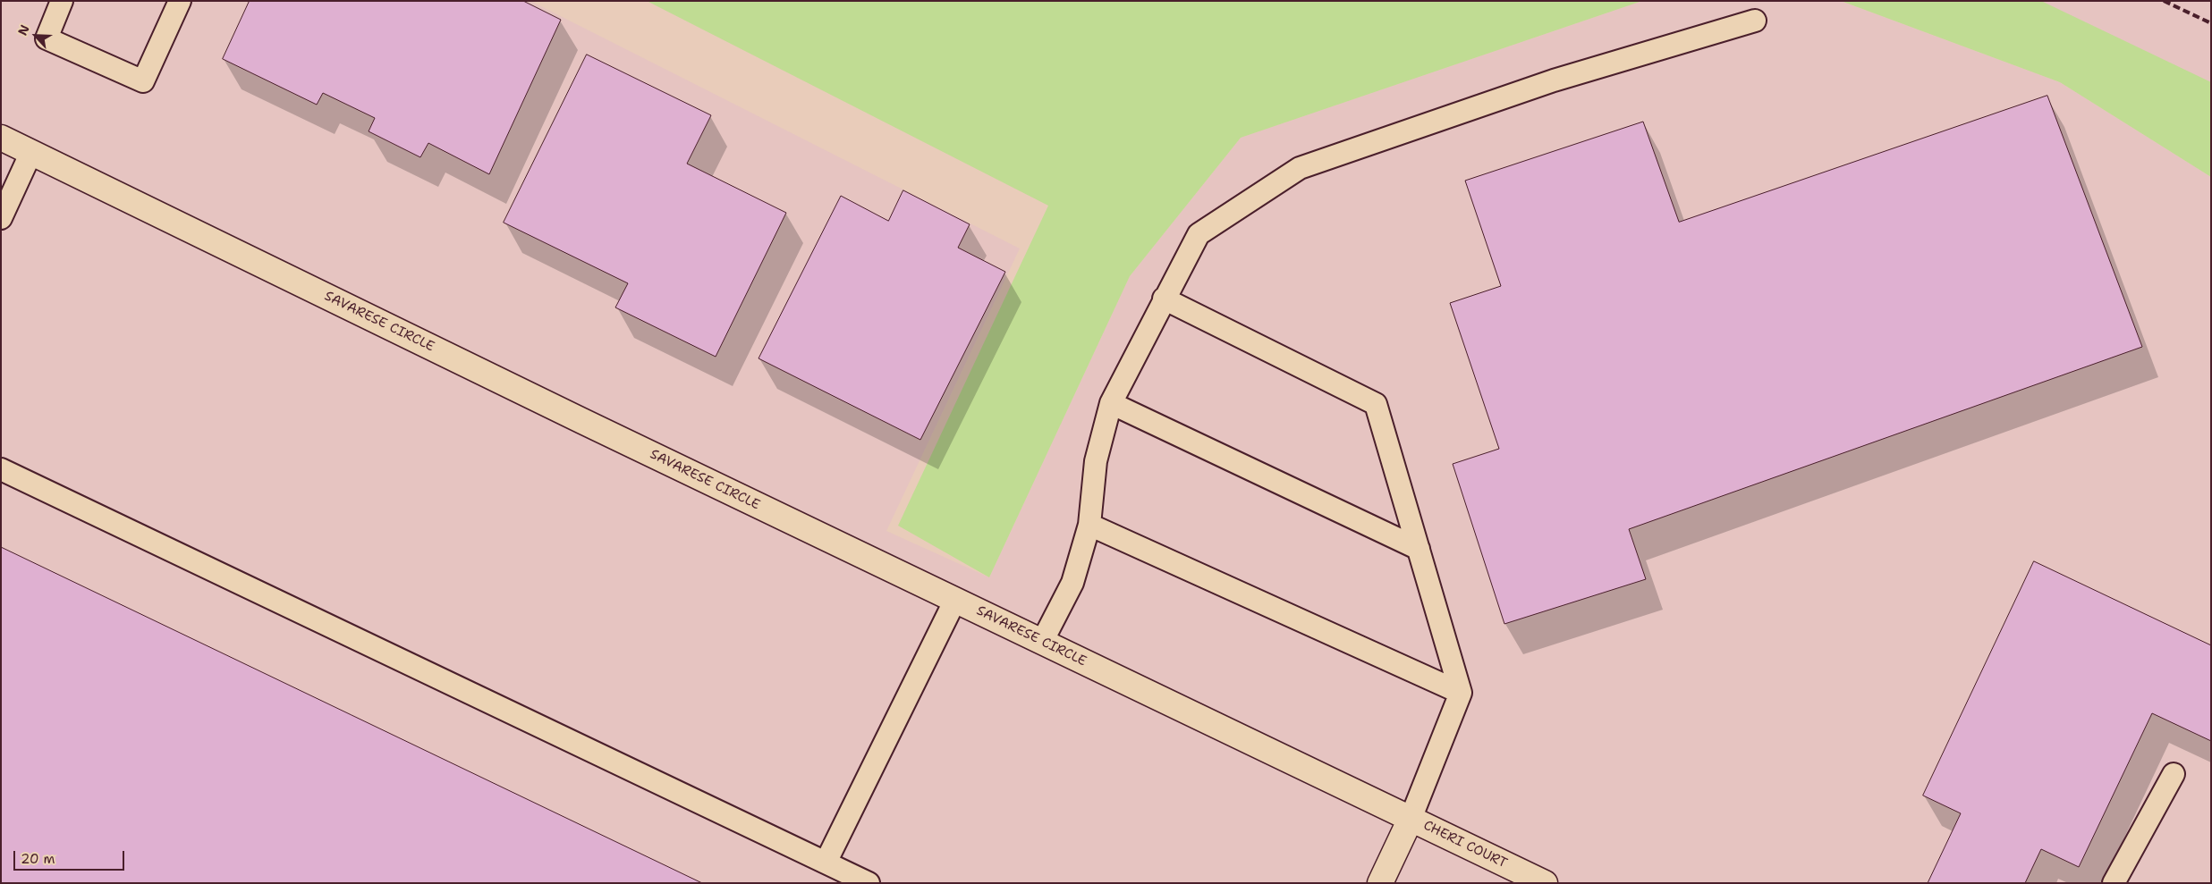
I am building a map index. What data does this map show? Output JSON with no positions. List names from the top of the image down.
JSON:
{
  "streets": {
    "street": ["SAVARESE CIRCLE", "CHERI COURT"]
  },
  "crossings": [
    ["SAVARESE CIRCLE", "CHERI COURT"]
  ],
  "scale_bar": "20 m",
  "north": "top left"
}
